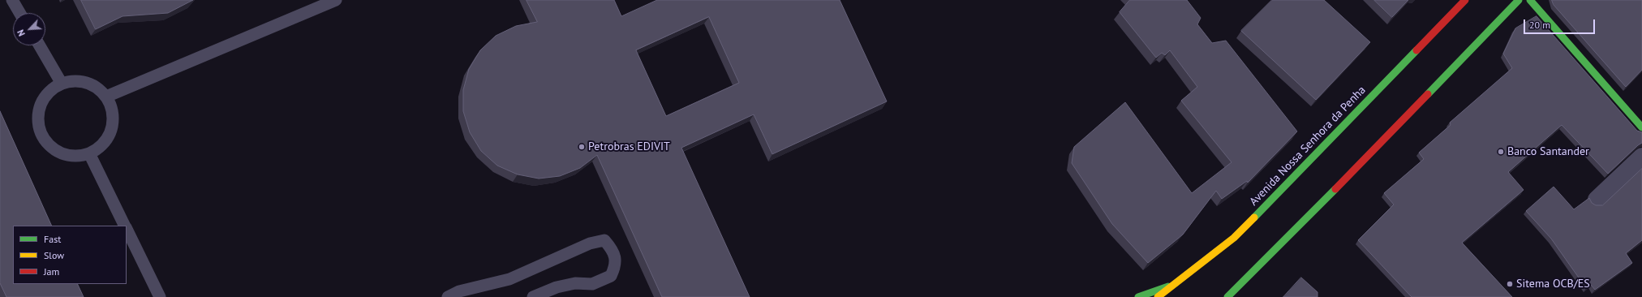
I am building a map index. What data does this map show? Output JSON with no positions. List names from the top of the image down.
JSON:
{
  "streets": {
    "main road": ["Avenida Nossa Senhora da Penha"]
  },
  "places": ["Petrobras EDIVIT", "Banco Santander", "Sitema OCB/ES"],
  "legend": ["Fast", "Slow", "Jam"],
  "scale_bar": "20 m",
  "north": "bottom left"
}
